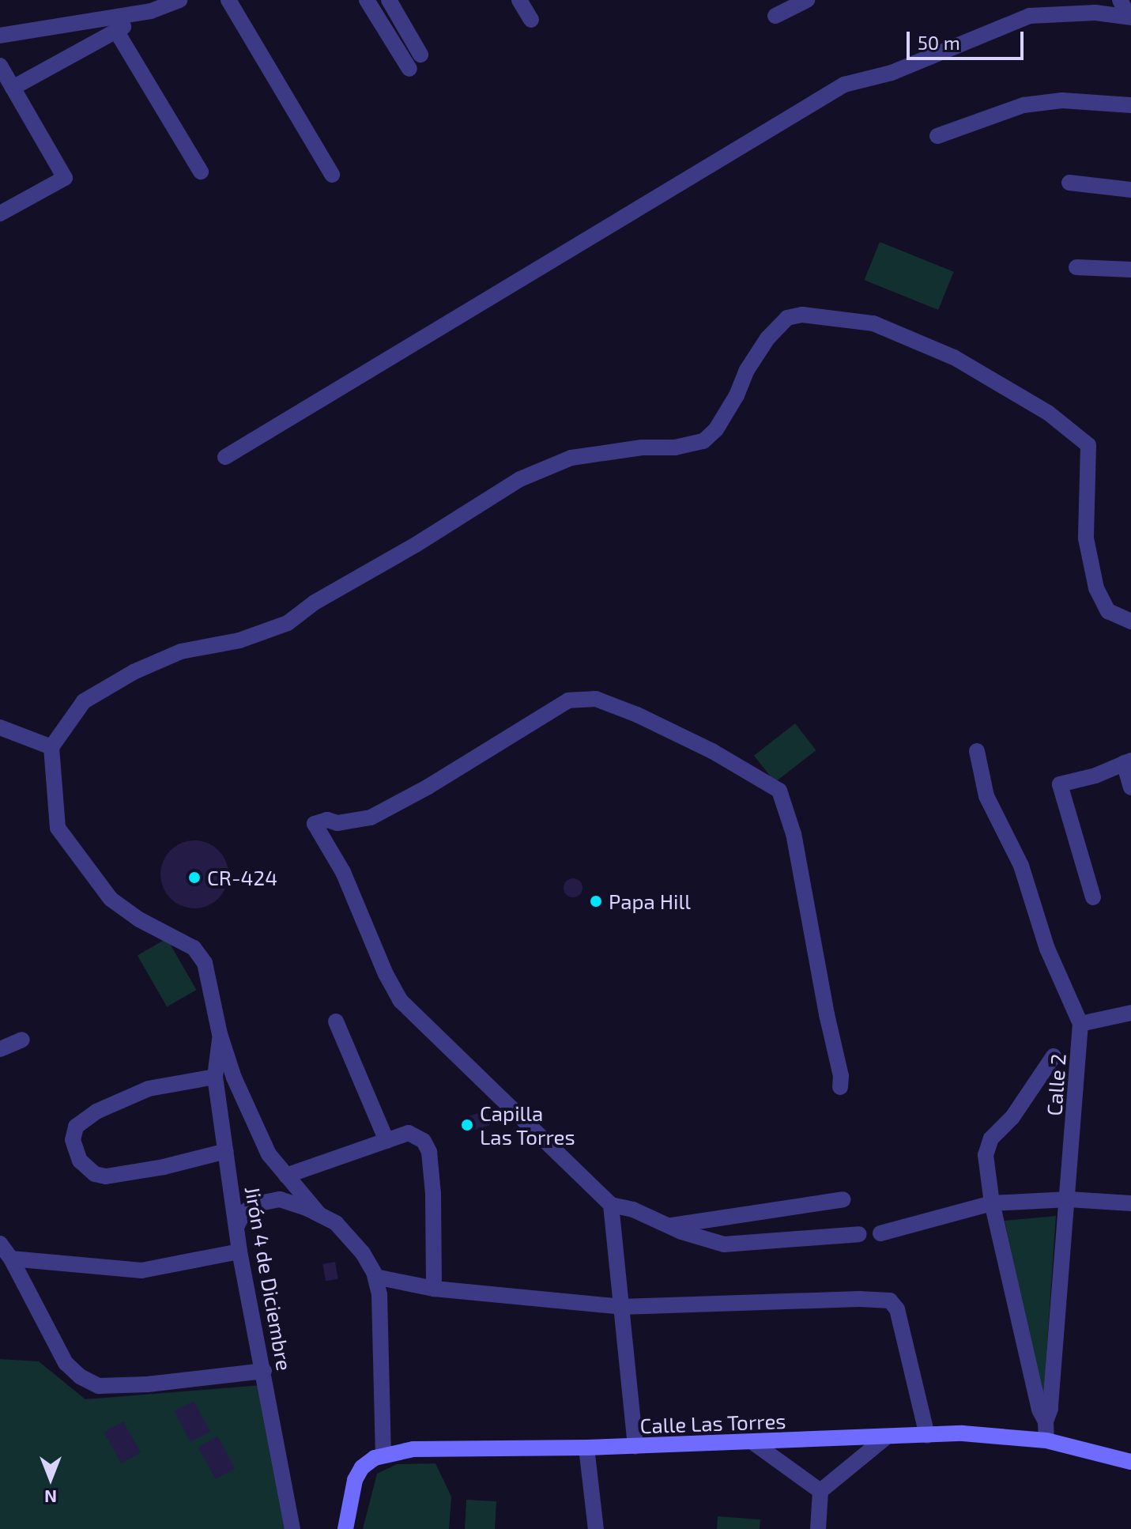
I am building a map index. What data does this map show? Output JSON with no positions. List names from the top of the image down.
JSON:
{
  "streets": {
    "street": ["Calle 2", "Jirón 4 de Diciembre", "Calle Las Torres"]
  },
  "crossings": [
    ["Calle 2", "Calle Las Torres"]
  ],
  "places": ["CR-424", "Papa Hill", "Capilla Las Torres"],
  "scale_bar": "50 m",
  "north": "bottom"
}
